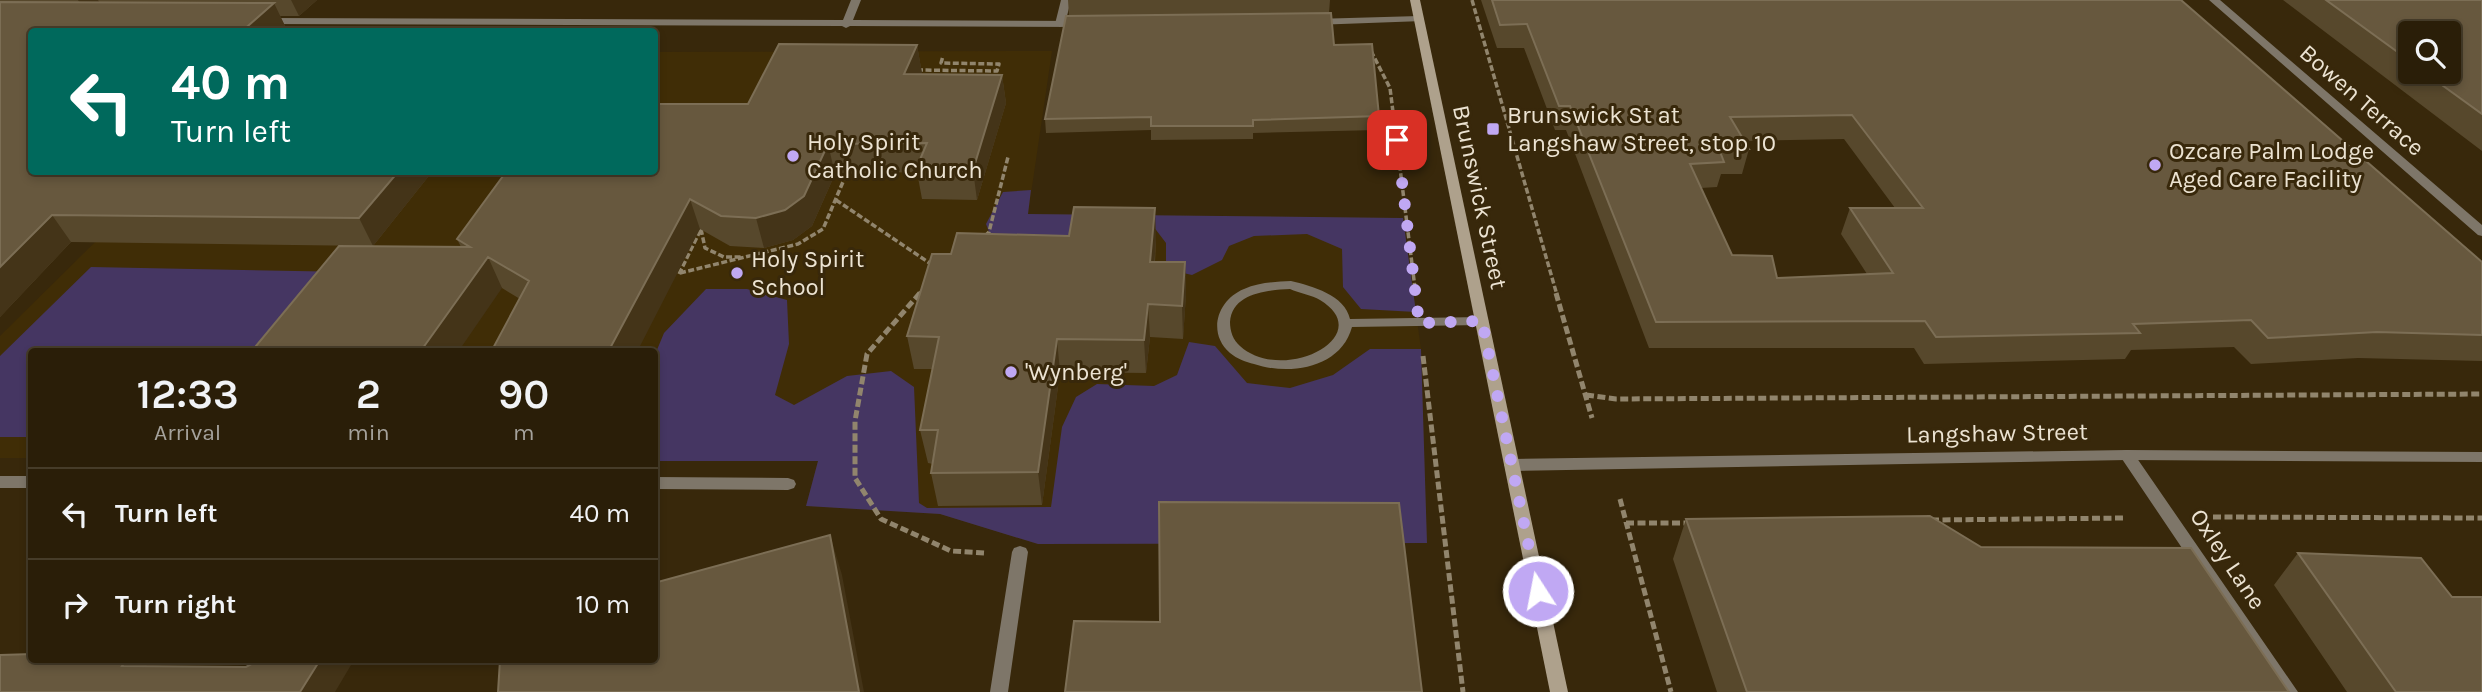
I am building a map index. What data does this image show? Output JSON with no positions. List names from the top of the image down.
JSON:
{
  "streets": {
    "main road": ["Brunswick Street"],
    "street": ["Bowen Terrace", "Langshaw Street", "Oxley Lane"]
  },
  "crossings": [
    ["Brunswick Street", "Langshaw Street"],
    ["Langshaw Street", "Oxley Lane"]
  ],
  "places": {
    "transit": ["Brunswick St at Langshaw Street, stop 10"],
    "other": [
      "Holy Spirit Catholic Church",
      "Ozcare Palm Lodge Aged Care Facility",
      "Holy Spirit School",
      "'Wynberg'"
    ]
  },
  "page": {
    "turn": ["40 m", "Turn left"],
    "eta": [
      "12:33",
      "Arrival",
      "2",
      "min",
      "90",
      "m"
    ],
    "list": [
      {
        "name": "Turn left",
        "value": "40 m"
      },
      {
        "name": "Turn right",
        "value": "10 m"
      }
    ]
  }
}
